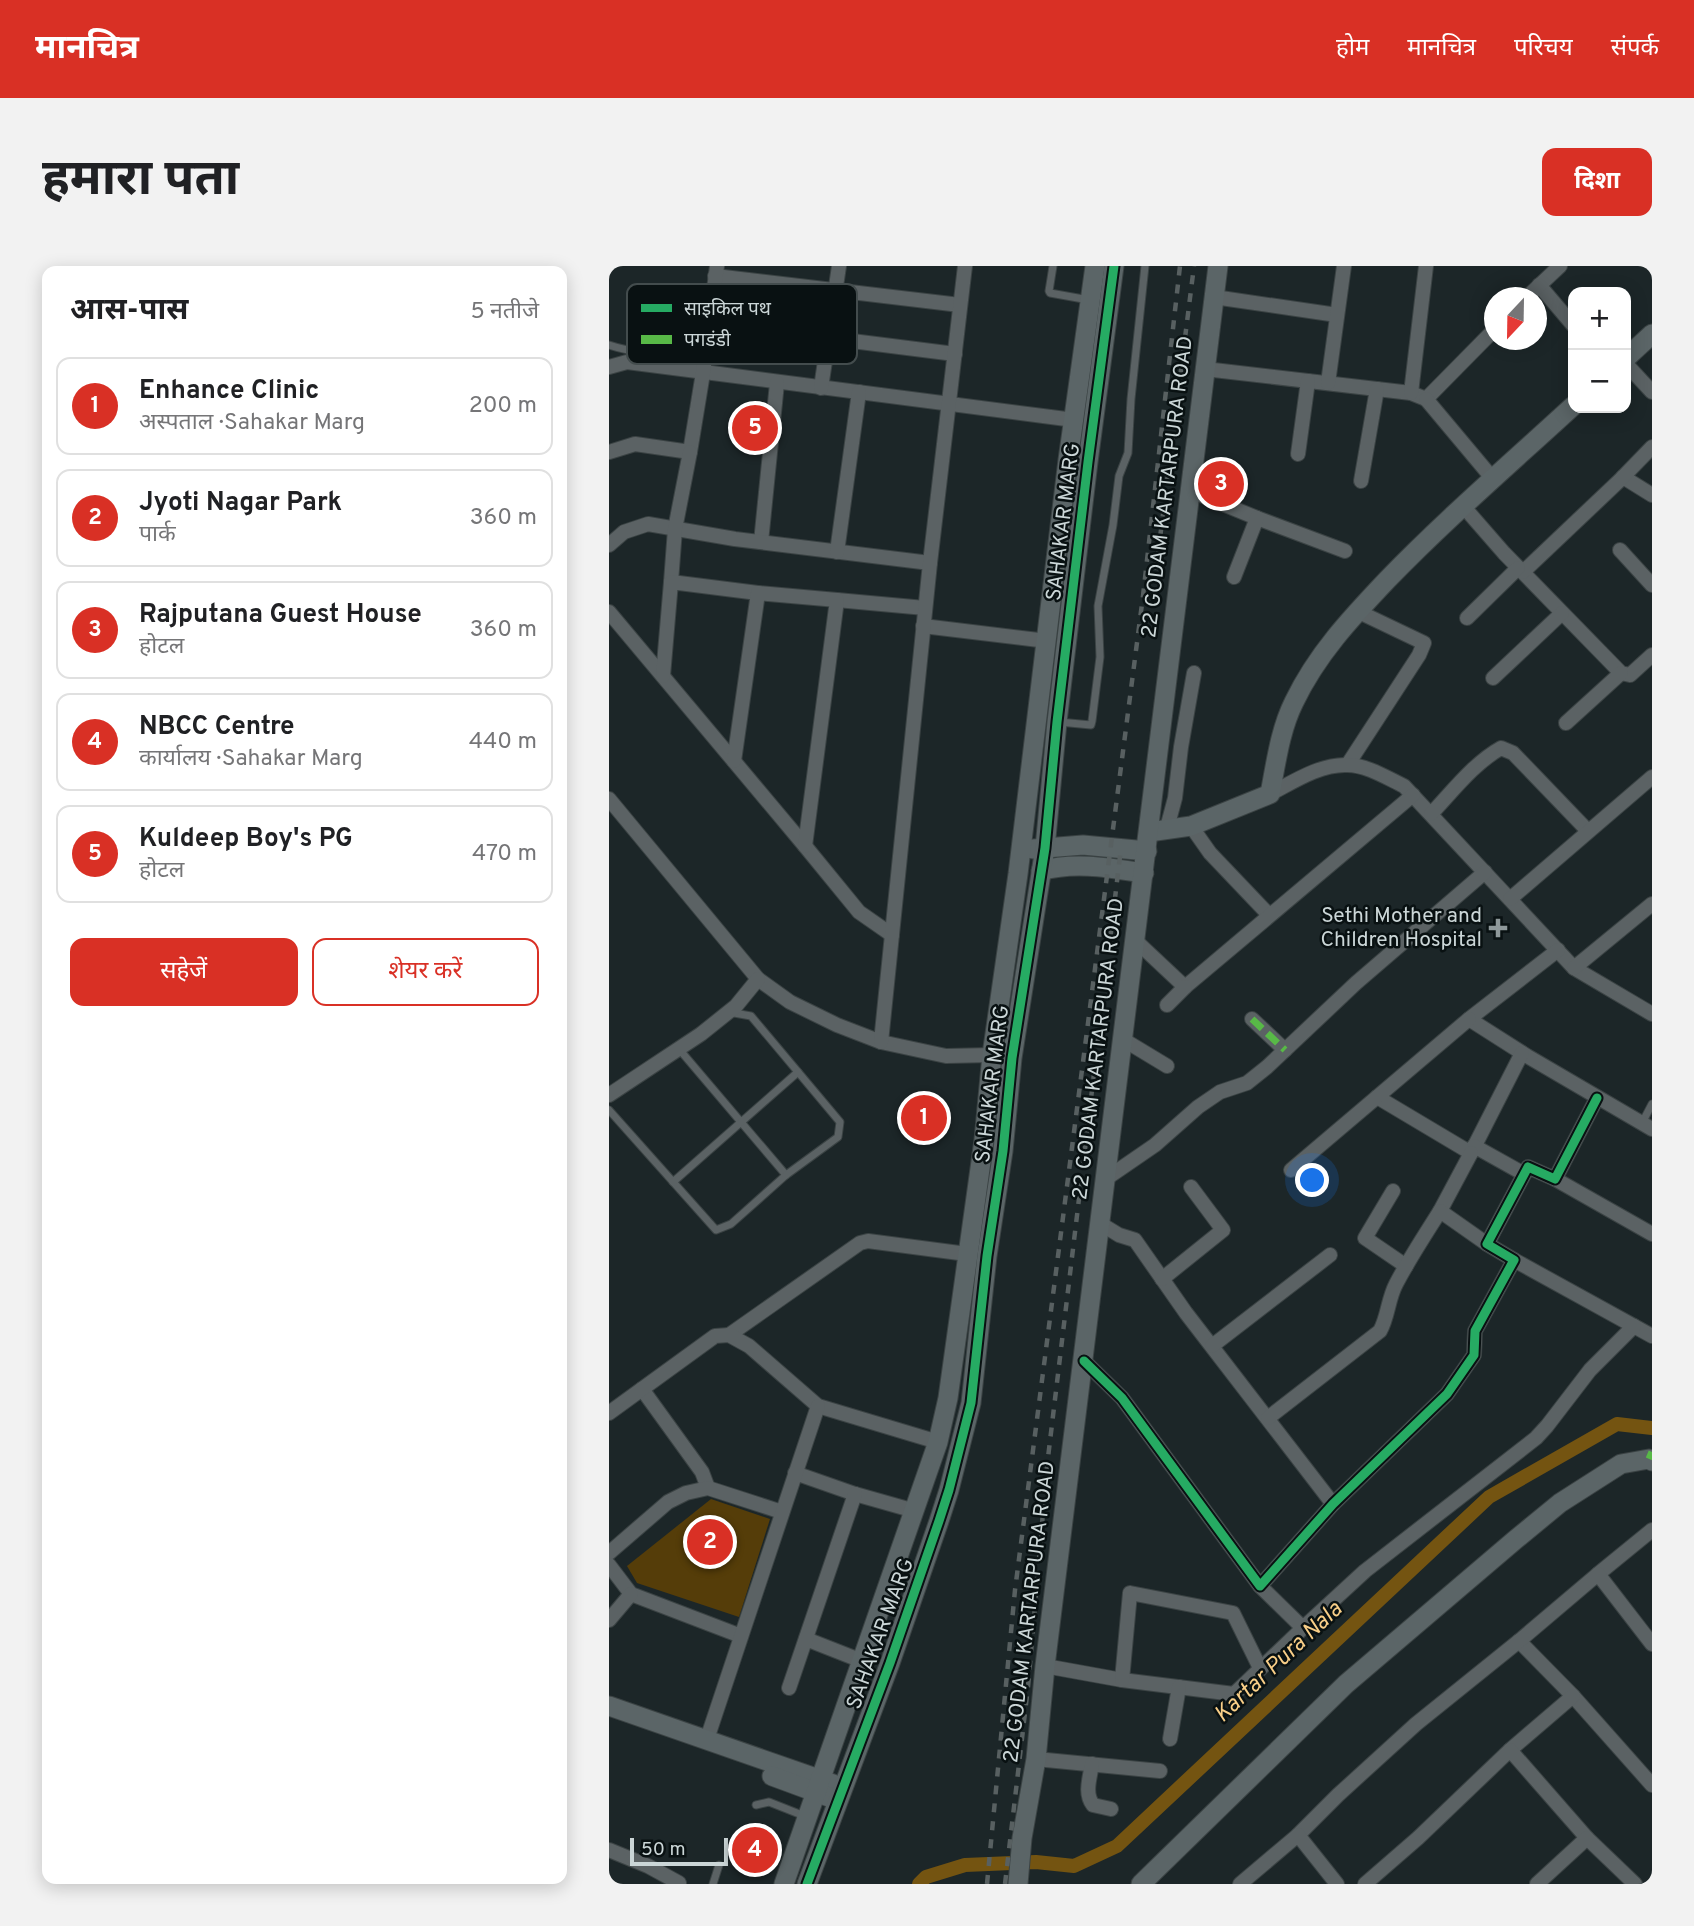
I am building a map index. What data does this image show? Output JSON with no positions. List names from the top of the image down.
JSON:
{
  "streets": {
    "street": ["22 GODAM KARTARPURA ROAD", "SAHAKAR MARG"]
  },
  "water": ["Kartar Pura Nala"],
  "places": {
    "health": ["Sethi Mother and Children Hospital"]
  },
  "legend": ["साइकिल पथ", "पगडंडी"],
  "scale_bar": "50 m",
  "north": "bottom",
  "page": {
    "header": "मानचित्र",
    "nav": [
      "होम",
      "मानचित्र",
      "परिचय",
      "संपर्क"
    ],
    "buttons": [
      "दिशा",
      ["सहेजें", "शेयर करें"]
    ],
    "title": "हमारा पता",
    "heading": ["आस-पास", "5 नतीजे"],
    "map_buttons": ["+", "−"],
    "list": [
      {
        "mark": "1",
        "name": "Enhance Clinic",
        "note": "अस्पताल · Sahakar Marg",
        "value": "200 m"
      },
      {
        "mark": "2",
        "name": "Jyoti Nagar Park",
        "note": "पार्क",
        "value": "360 m"
      },
      {
        "mark": "3",
        "name": "Rajputana Guest House",
        "note": "होटल",
        "value": "360 m"
      },
      {
        "mark": "4",
        "name": "NBCC Centre",
        "note": "कार्यालय · Sahakar Marg",
        "value": "440 m"
      },
      {
        "mark": "5",
        "name": "Kuldeep Boy's PG",
        "note": "होटल",
        "value": "470 m"
      }
    ],
    "pins": [
      "5",
      "3",
      "1",
      "2",
      "4"
    ],
    "scale": "50 m"
  }
}
